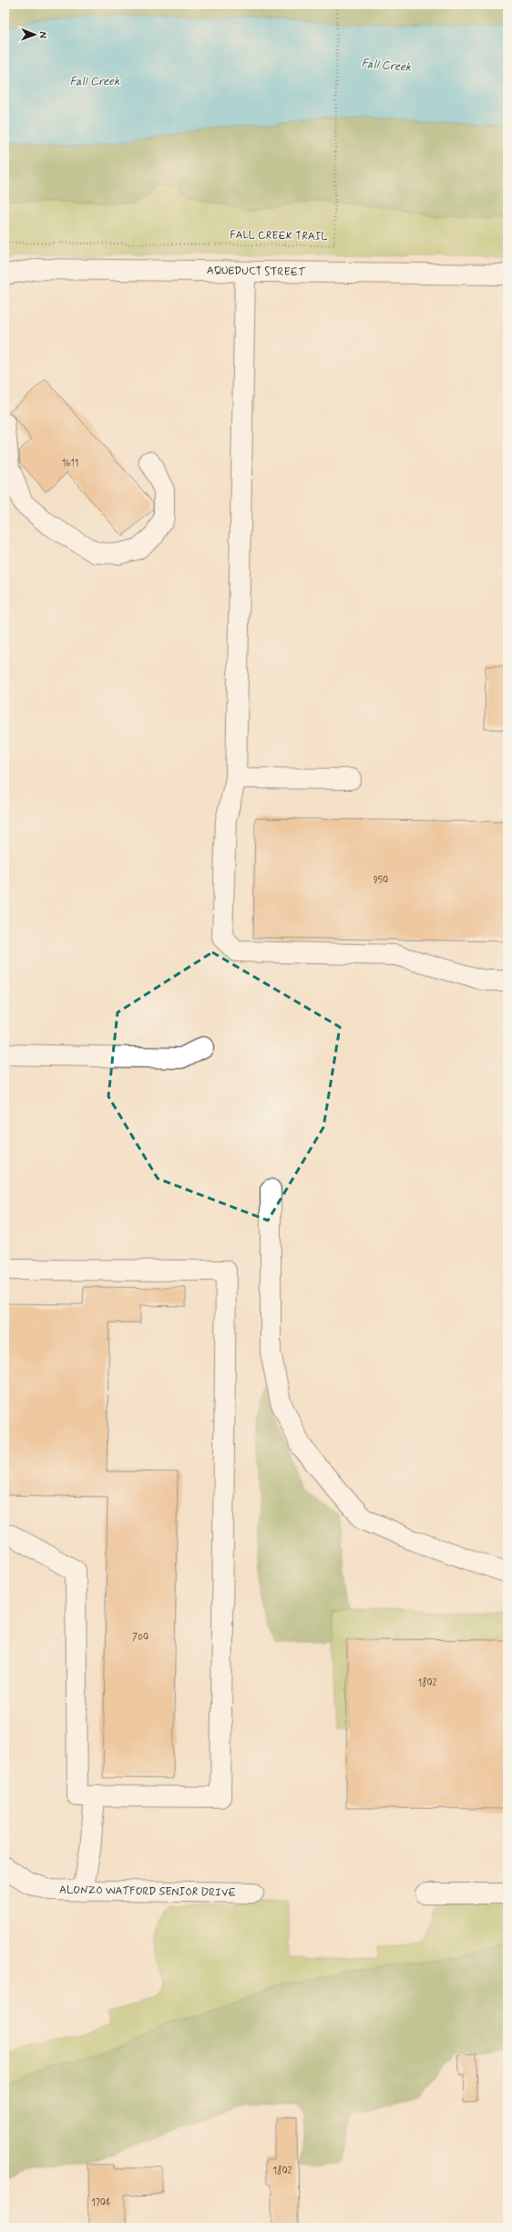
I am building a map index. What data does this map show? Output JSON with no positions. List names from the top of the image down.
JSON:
{
  "streets": {
    "street": ["AQUEDUCT STREET", "ALONZO WATFORD SENIOR DRIVE"],
    "path": ["FALL CREEK TRAIL"]
  },
  "water": ["Fall Creek"],
  "house_numbers": [
    "1611",
    "950",
    "700",
    "1802",
    "1802",
    "1704"
  ],
  "north": "right"
}
